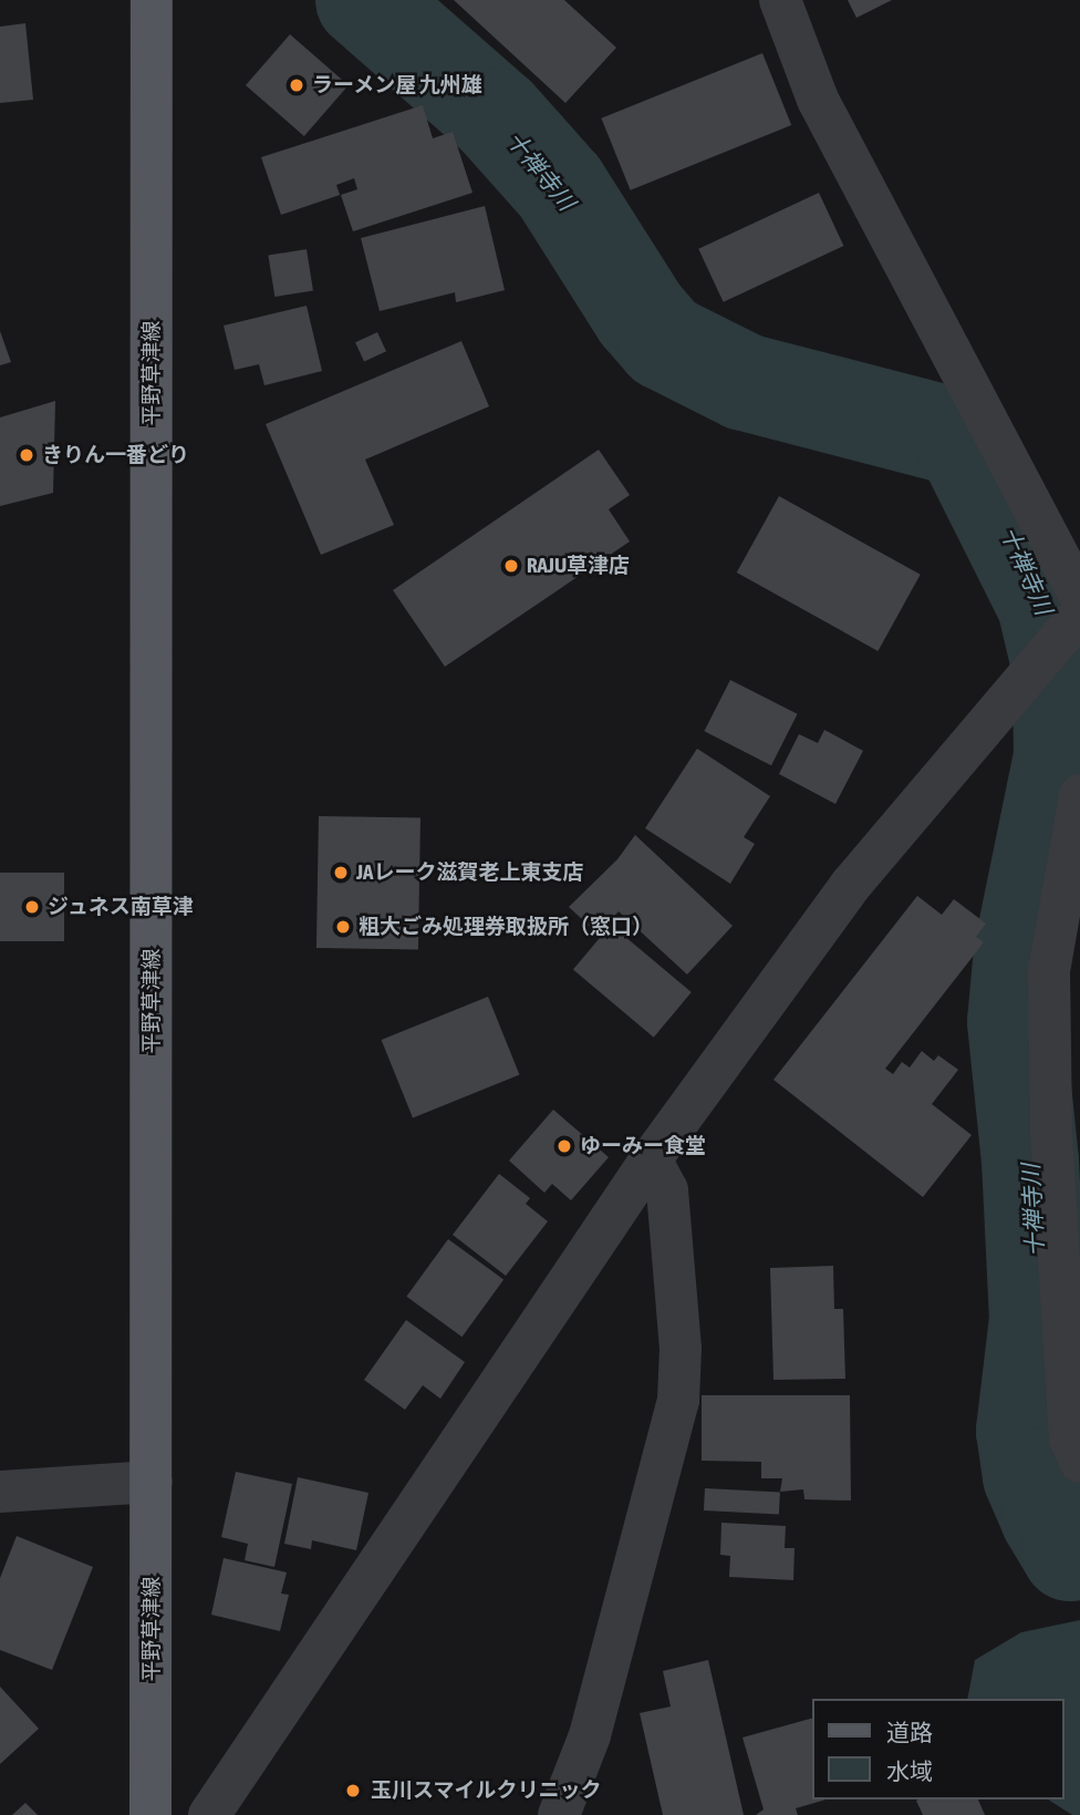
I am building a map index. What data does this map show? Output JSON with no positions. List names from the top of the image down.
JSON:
{
  "streets": {
    "main road": ["平野草津線"]
  },
  "water": ["十禅寺川"],
  "places": [
    "ラーメン屋 九州雄",
    "きりん一番どり",
    "RAJU草津店",
    "JAレーク滋賀老上東支店",
    "ジュネス南草津",
    "粗大ごみ処理券取扱所（窓口）",
    "ゆーみー食堂",
    "玉川スマイルクリニック"
  ],
  "legend": ["道路", "水域"]
}
